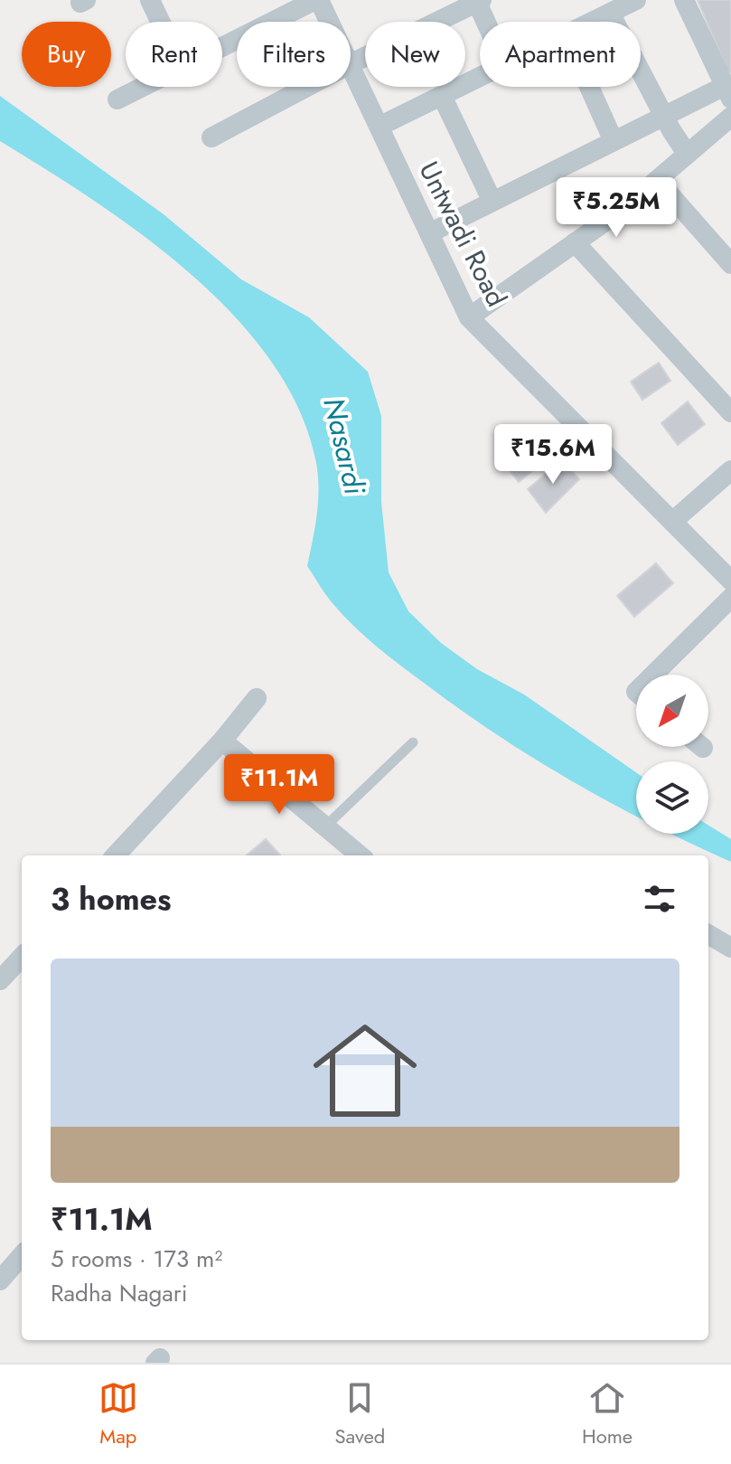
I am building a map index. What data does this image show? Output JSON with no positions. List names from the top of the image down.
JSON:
{
  "streets": {
    "street": ["Untwadi Road"]
  },
  "water": ["Nasardi"],
  "north": "bottom left",
  "page": {
    "chip": [
      "Buy",
      "Rent",
      "Filters",
      "New",
      "Apartment"
    ],
    "price": ["₹5.25M", "₹15.6M", "₹11.1M"],
    "heading": "3 homes",
    "list": [
      {
        "name": "₹11.1M",
        "note": "5 rooms · 173 m² · Radha Nagari"
      }
    ],
    "tabs": ["Map", "Saved", "Home"]
  }
}
